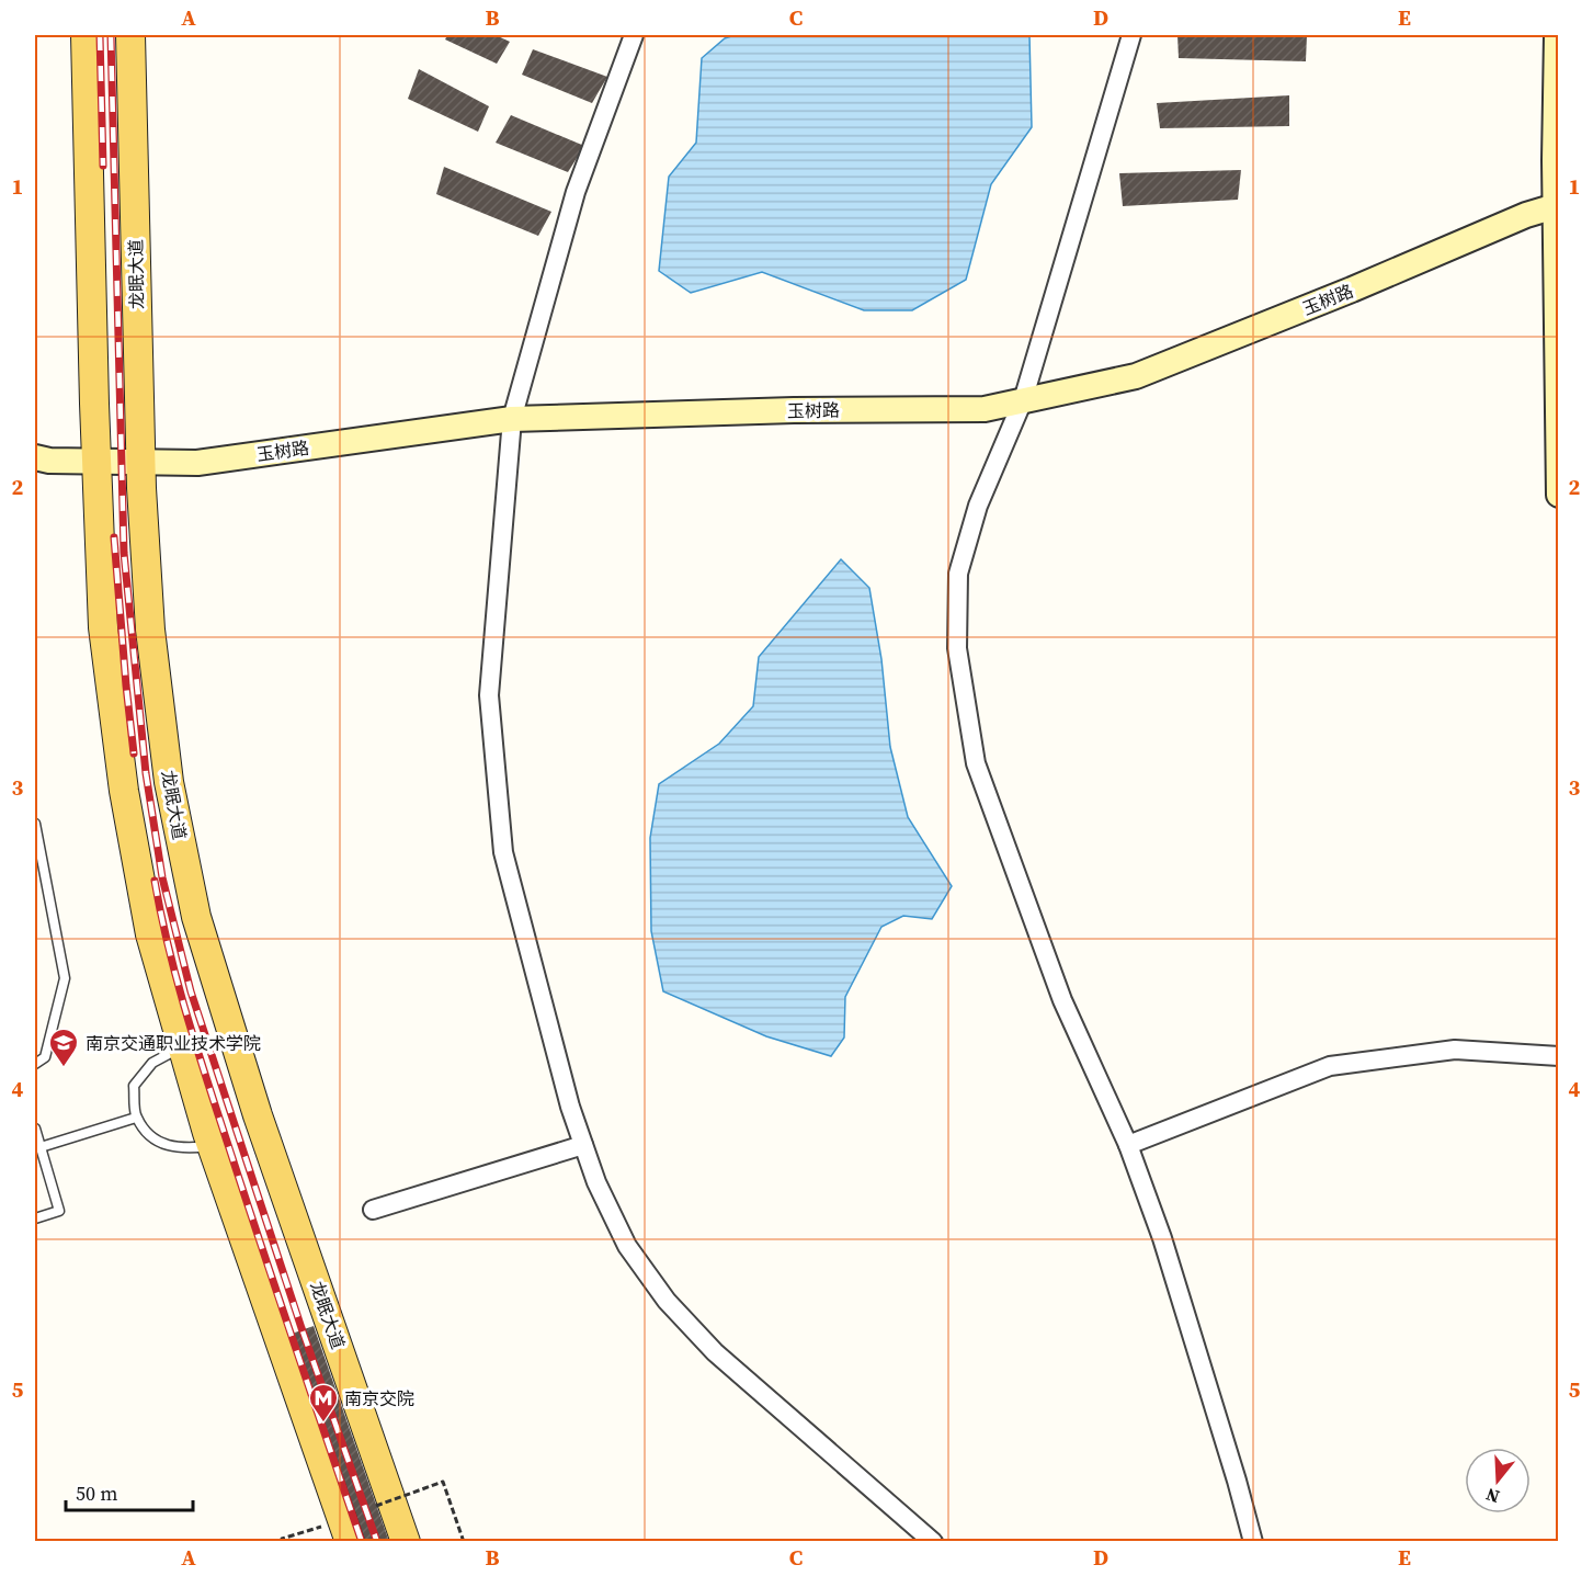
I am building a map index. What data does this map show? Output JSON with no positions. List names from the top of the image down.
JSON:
{
  "streets": {
    "main road": ["龙眠大道"],
    "street": ["玉树路"]
  },
  "crossings": [
    ["龙眠大道", "玉树路"]
  ],
  "places": {
    "school or university": ["南京交通职业技术学院"],
    "metro station": ["南京交院"]
  },
  "scale_bar": "50 m",
  "north": "bottom",
  "grid": {
    "columns": [
      "A",
      "B",
      "C",
      "D",
      "E"
    ],
    "rows": [
      "1",
      "2",
      "3",
      "4",
      "5"
    ]
  }
}
